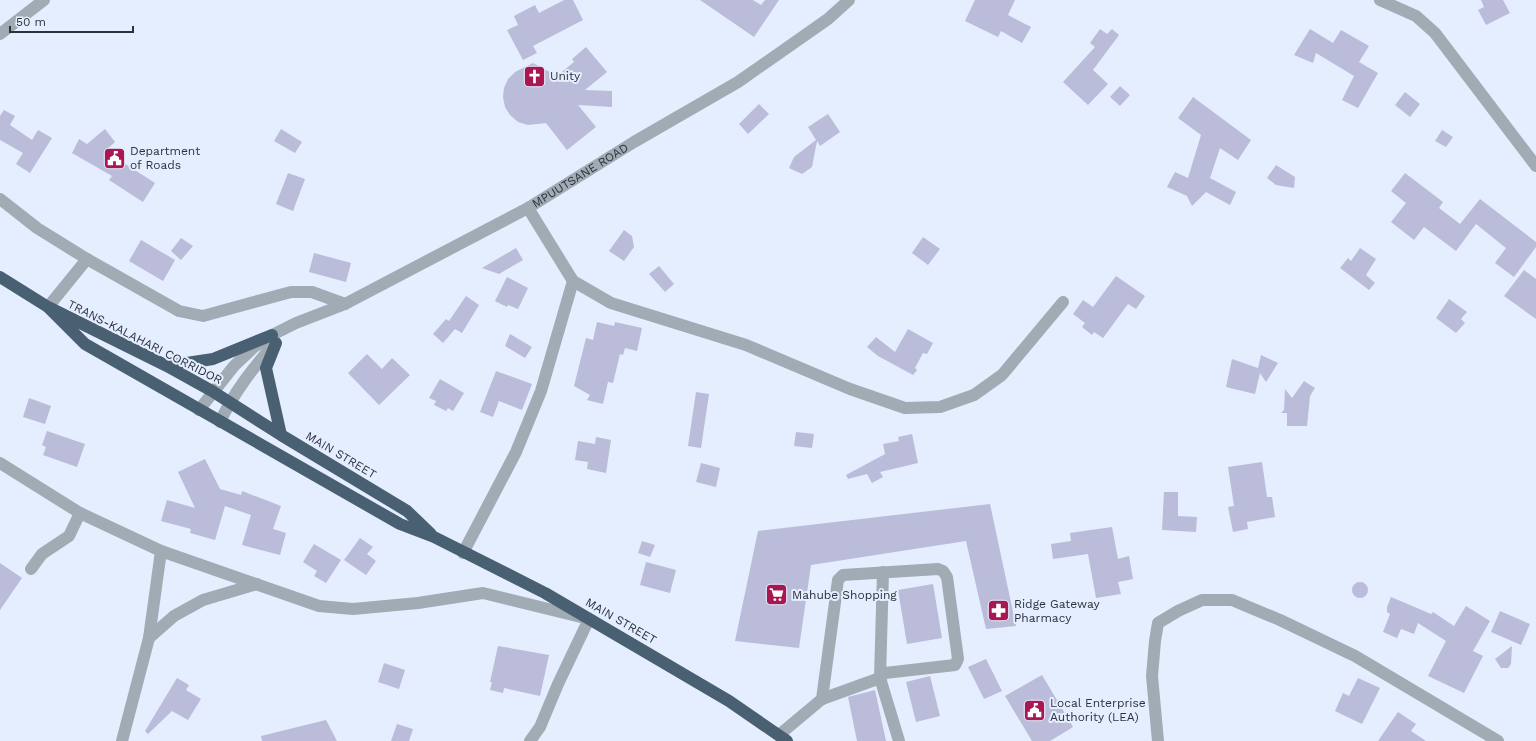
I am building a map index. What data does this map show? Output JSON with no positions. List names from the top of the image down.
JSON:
{
  "streets": {
    "highway": ["TRANS-KALAHARI CORRIDOR", "MAIN STREET"],
    "street": ["MPUUTSANE ROAD"]
  },
  "crossings": [
    ["MPUUTSANE ROAD", "TRANS-KALAHARI CORRIDOR"],
    ["MPUUTSANE ROAD", "MAIN STREET"],
    ["TRANS-KALAHARI CORRIDOR", "MAIN STREET"]
  ],
  "places": {
    "church": ["Unity"],
    "public building": ["Department of Roads", "Local Enterprise Authority (LEA)"],
    "supermarket": ["Mahube Shopping"],
    "pharmacy": ["Ridge Gateway Pharmacy"]
  },
  "scale_bar": "50 m"
}
